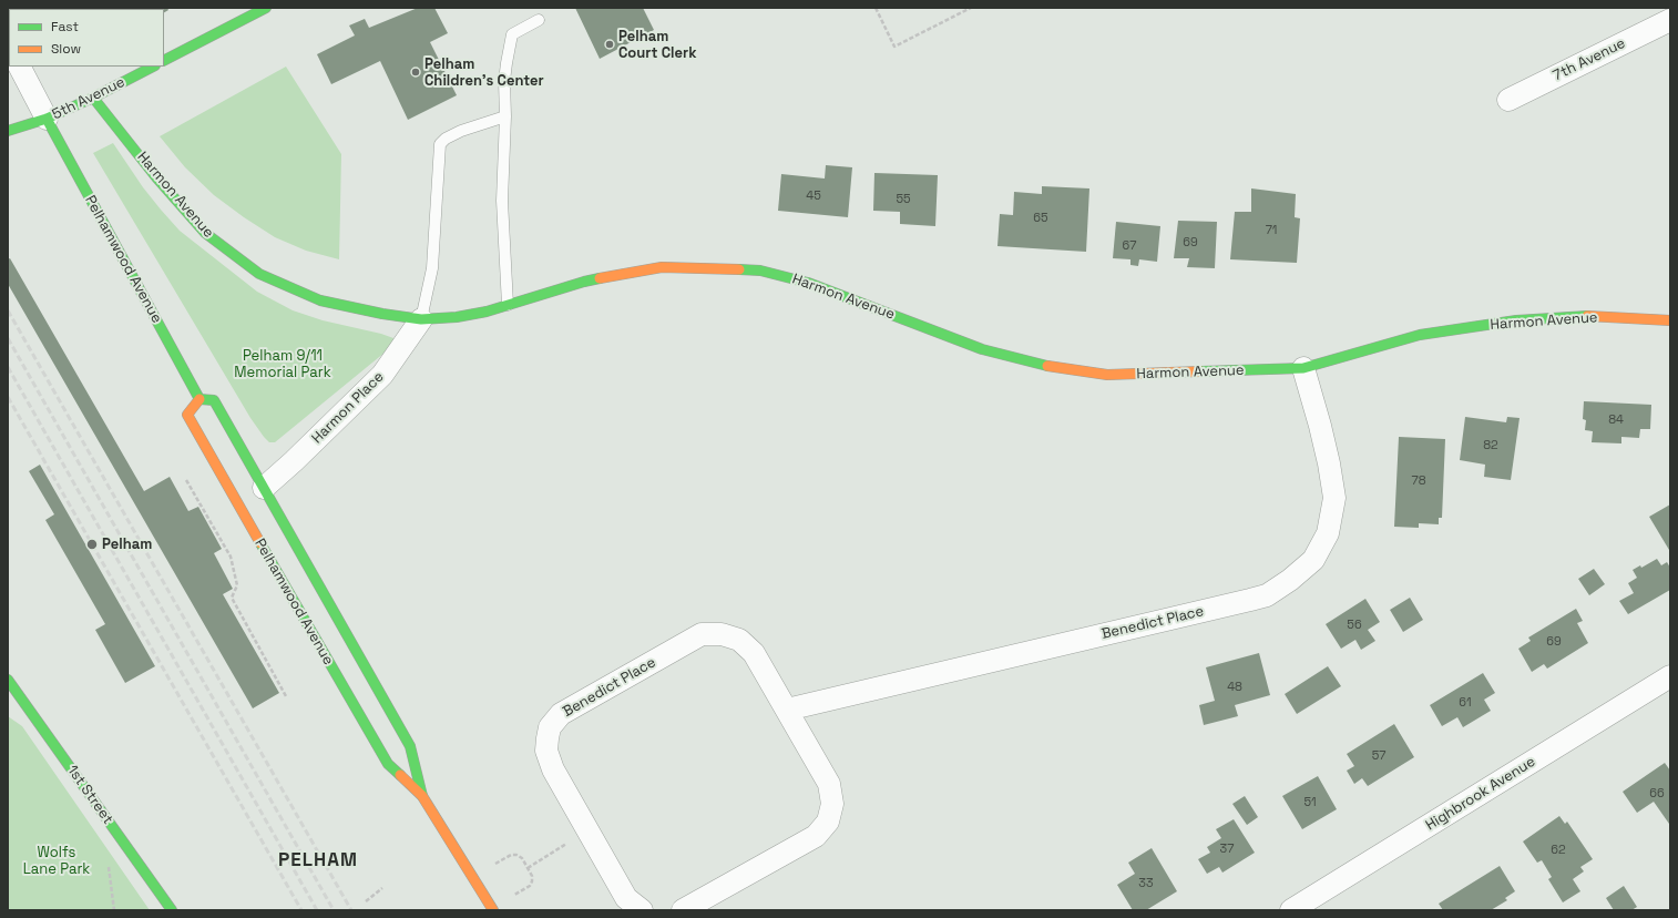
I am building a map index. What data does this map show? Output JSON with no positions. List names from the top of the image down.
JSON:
{
  "streets": {
    "street": [
      "7th Avenue",
      "5th Avenue",
      "Harmon Avenue",
      "Pelhamwood Avenue",
      "Harmon Place",
      "Benedict Place",
      "Highbrook Avenue",
      "1st Street"
    ]
  },
  "crossings": [
    ["5th Avenue", "Harmon Avenue"],
    ["5th Avenue", "Pelhamwood Avenue"],
    ["Harmon Avenue", "Harmon Place"],
    ["Harmon Avenue", "Benedict Place"],
    ["Pelhamwood Avenue", "Harmon Place"]
  ],
  "districts": ["PELHAM"],
  "parks": ["Pelham 9/11 Memorial Park", "Wolfs Lane Park"],
  "places": ["Pelham Court Clerk", "Pelham Children's Center", "Pelham"],
  "house_numbers": [
    "45",
    "55",
    "65",
    "71",
    "69",
    "67",
    "84",
    "82",
    "78",
    "56",
    "69",
    "48",
    "61",
    "57",
    "66",
    "51",
    "37",
    "62",
    "33"
  ],
  "legend": ["Fast", "Slow"]
}
